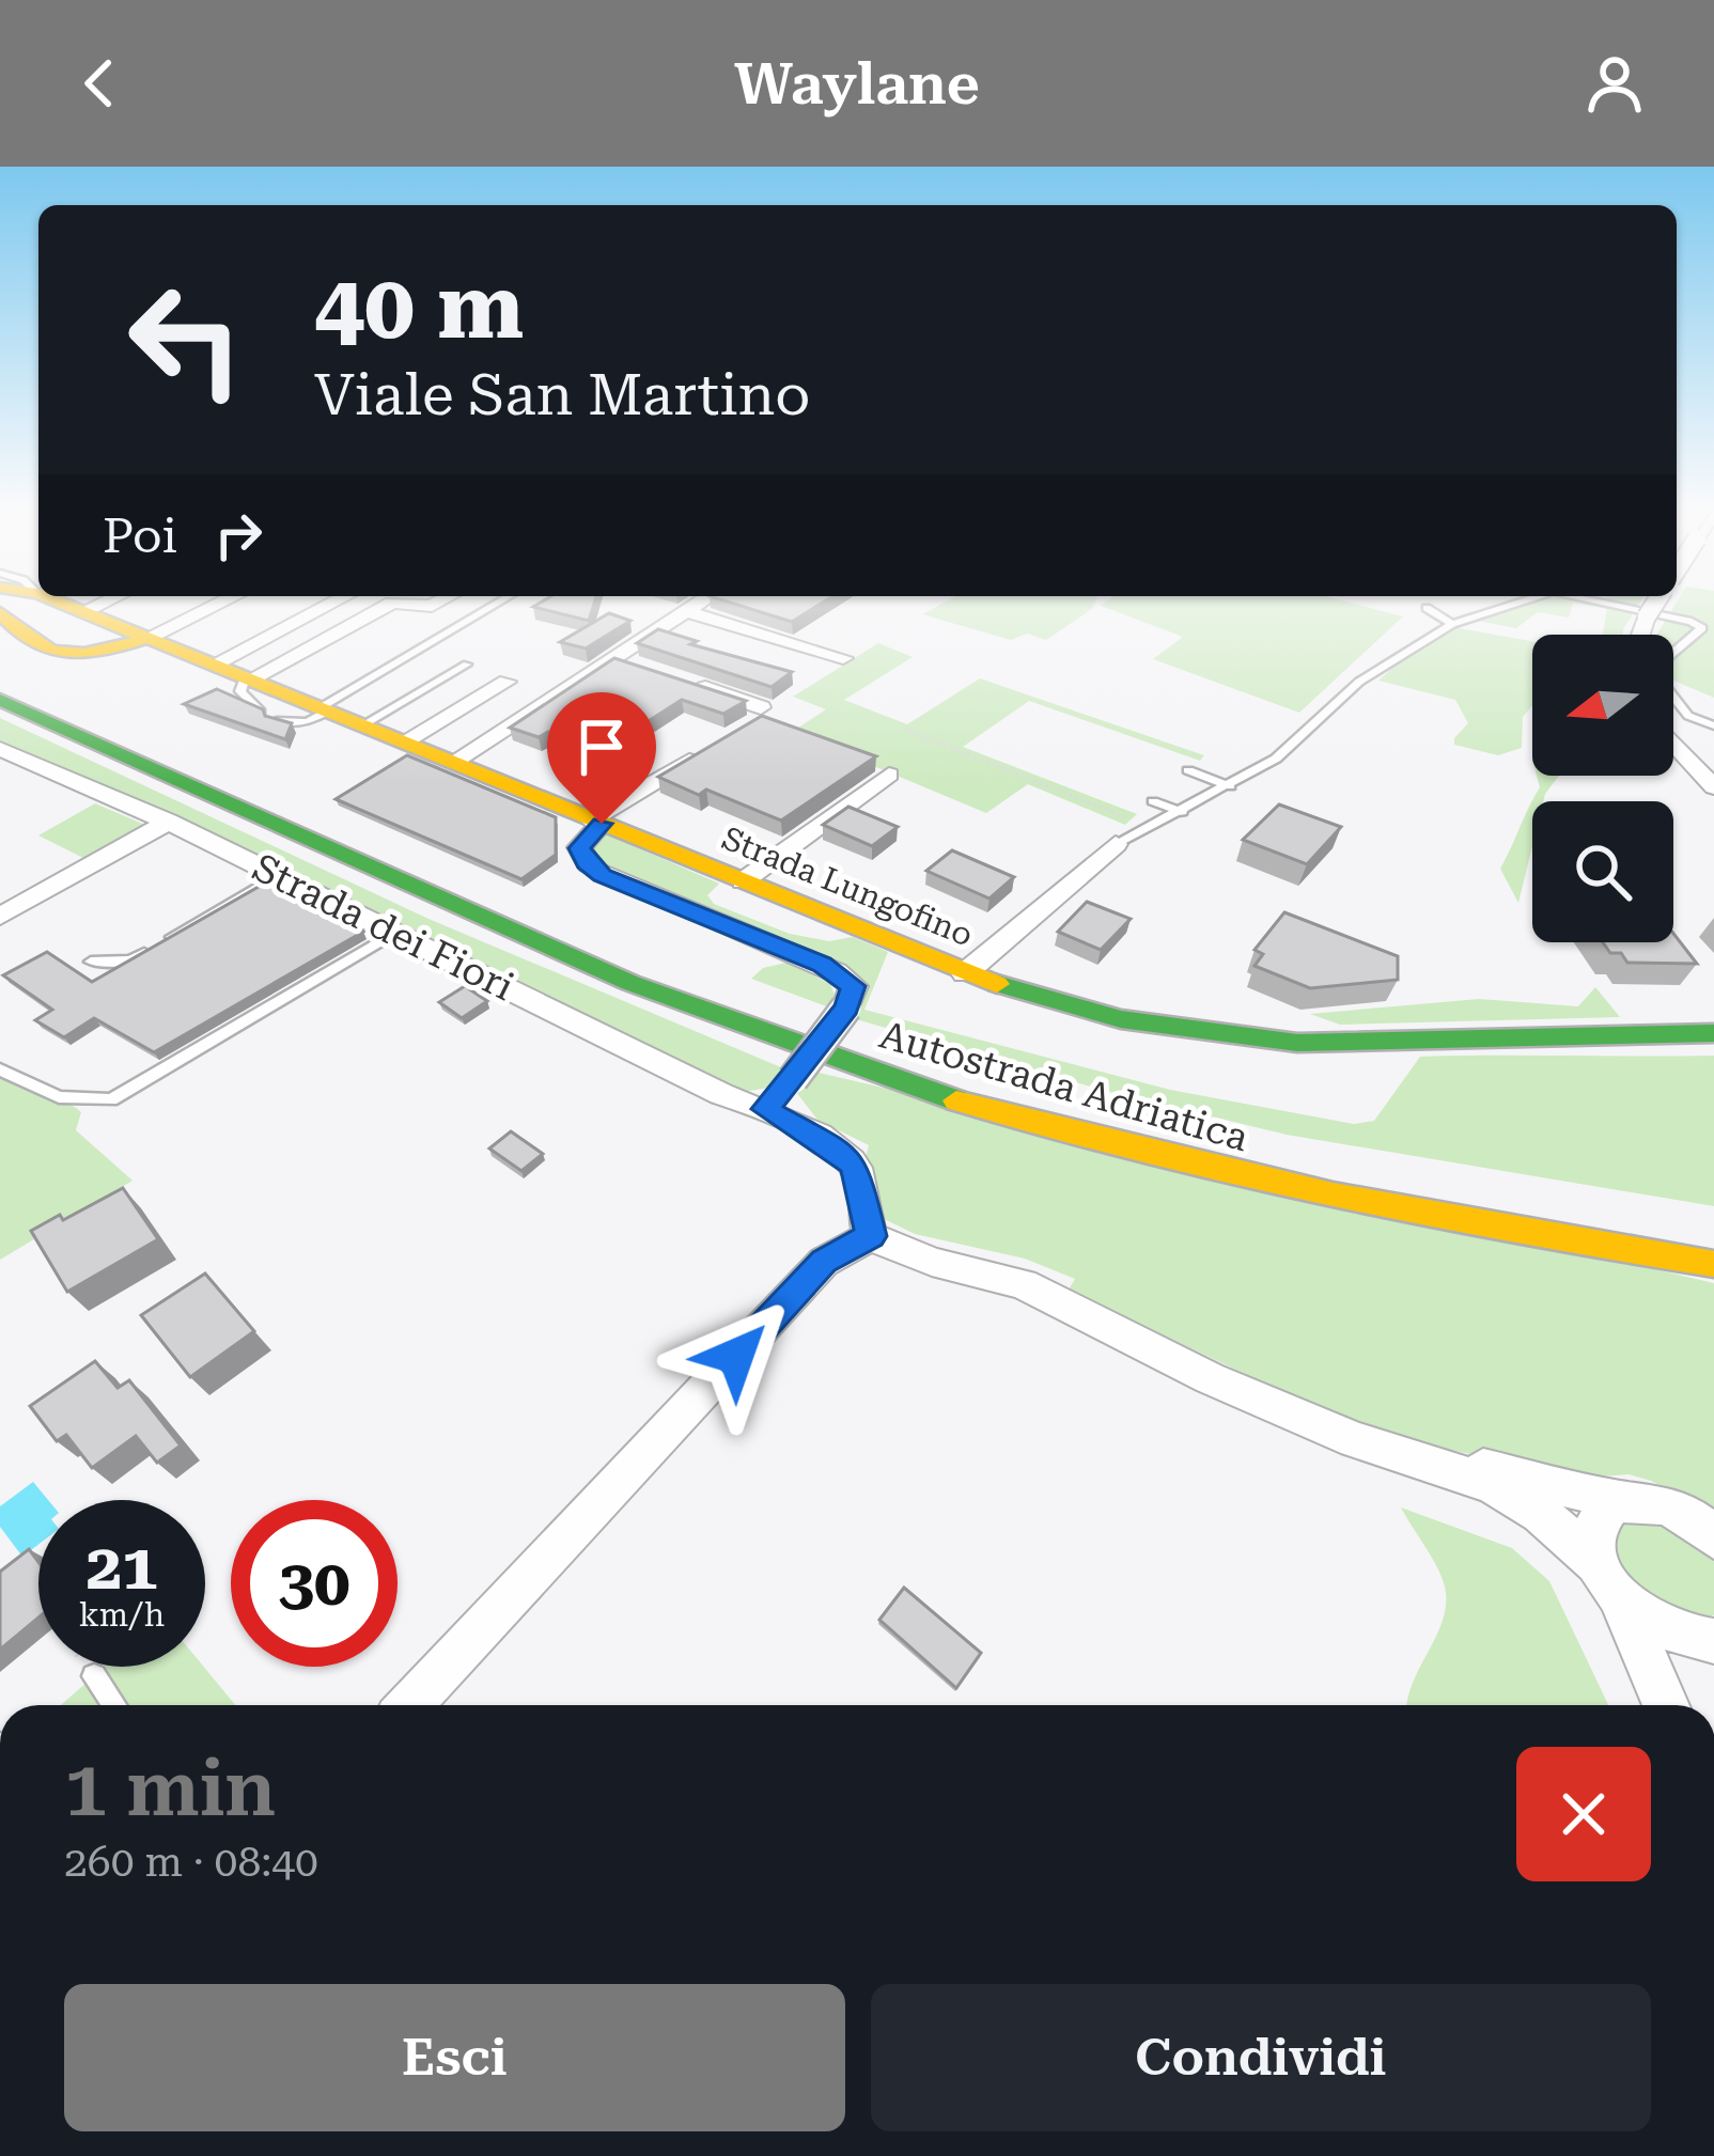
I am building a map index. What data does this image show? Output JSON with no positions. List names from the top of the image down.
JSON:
{
  "streets": {
    "main road": ["Strada Lungofino", "Autostrada Adriatica"],
    "street": ["Strada dei Fiori"]
  },
  "north": "left",
  "page": {
    "header": "Waylane",
    "turn": ["40 m", "Viale San Martino"],
    "then": "Poi",
    "speed": "21 km/h",
    "limit": "30",
    "heading": ["1 min", "260 m · 08:40"],
    "buttons": ["Esci", "Condividi"]
  }
}
